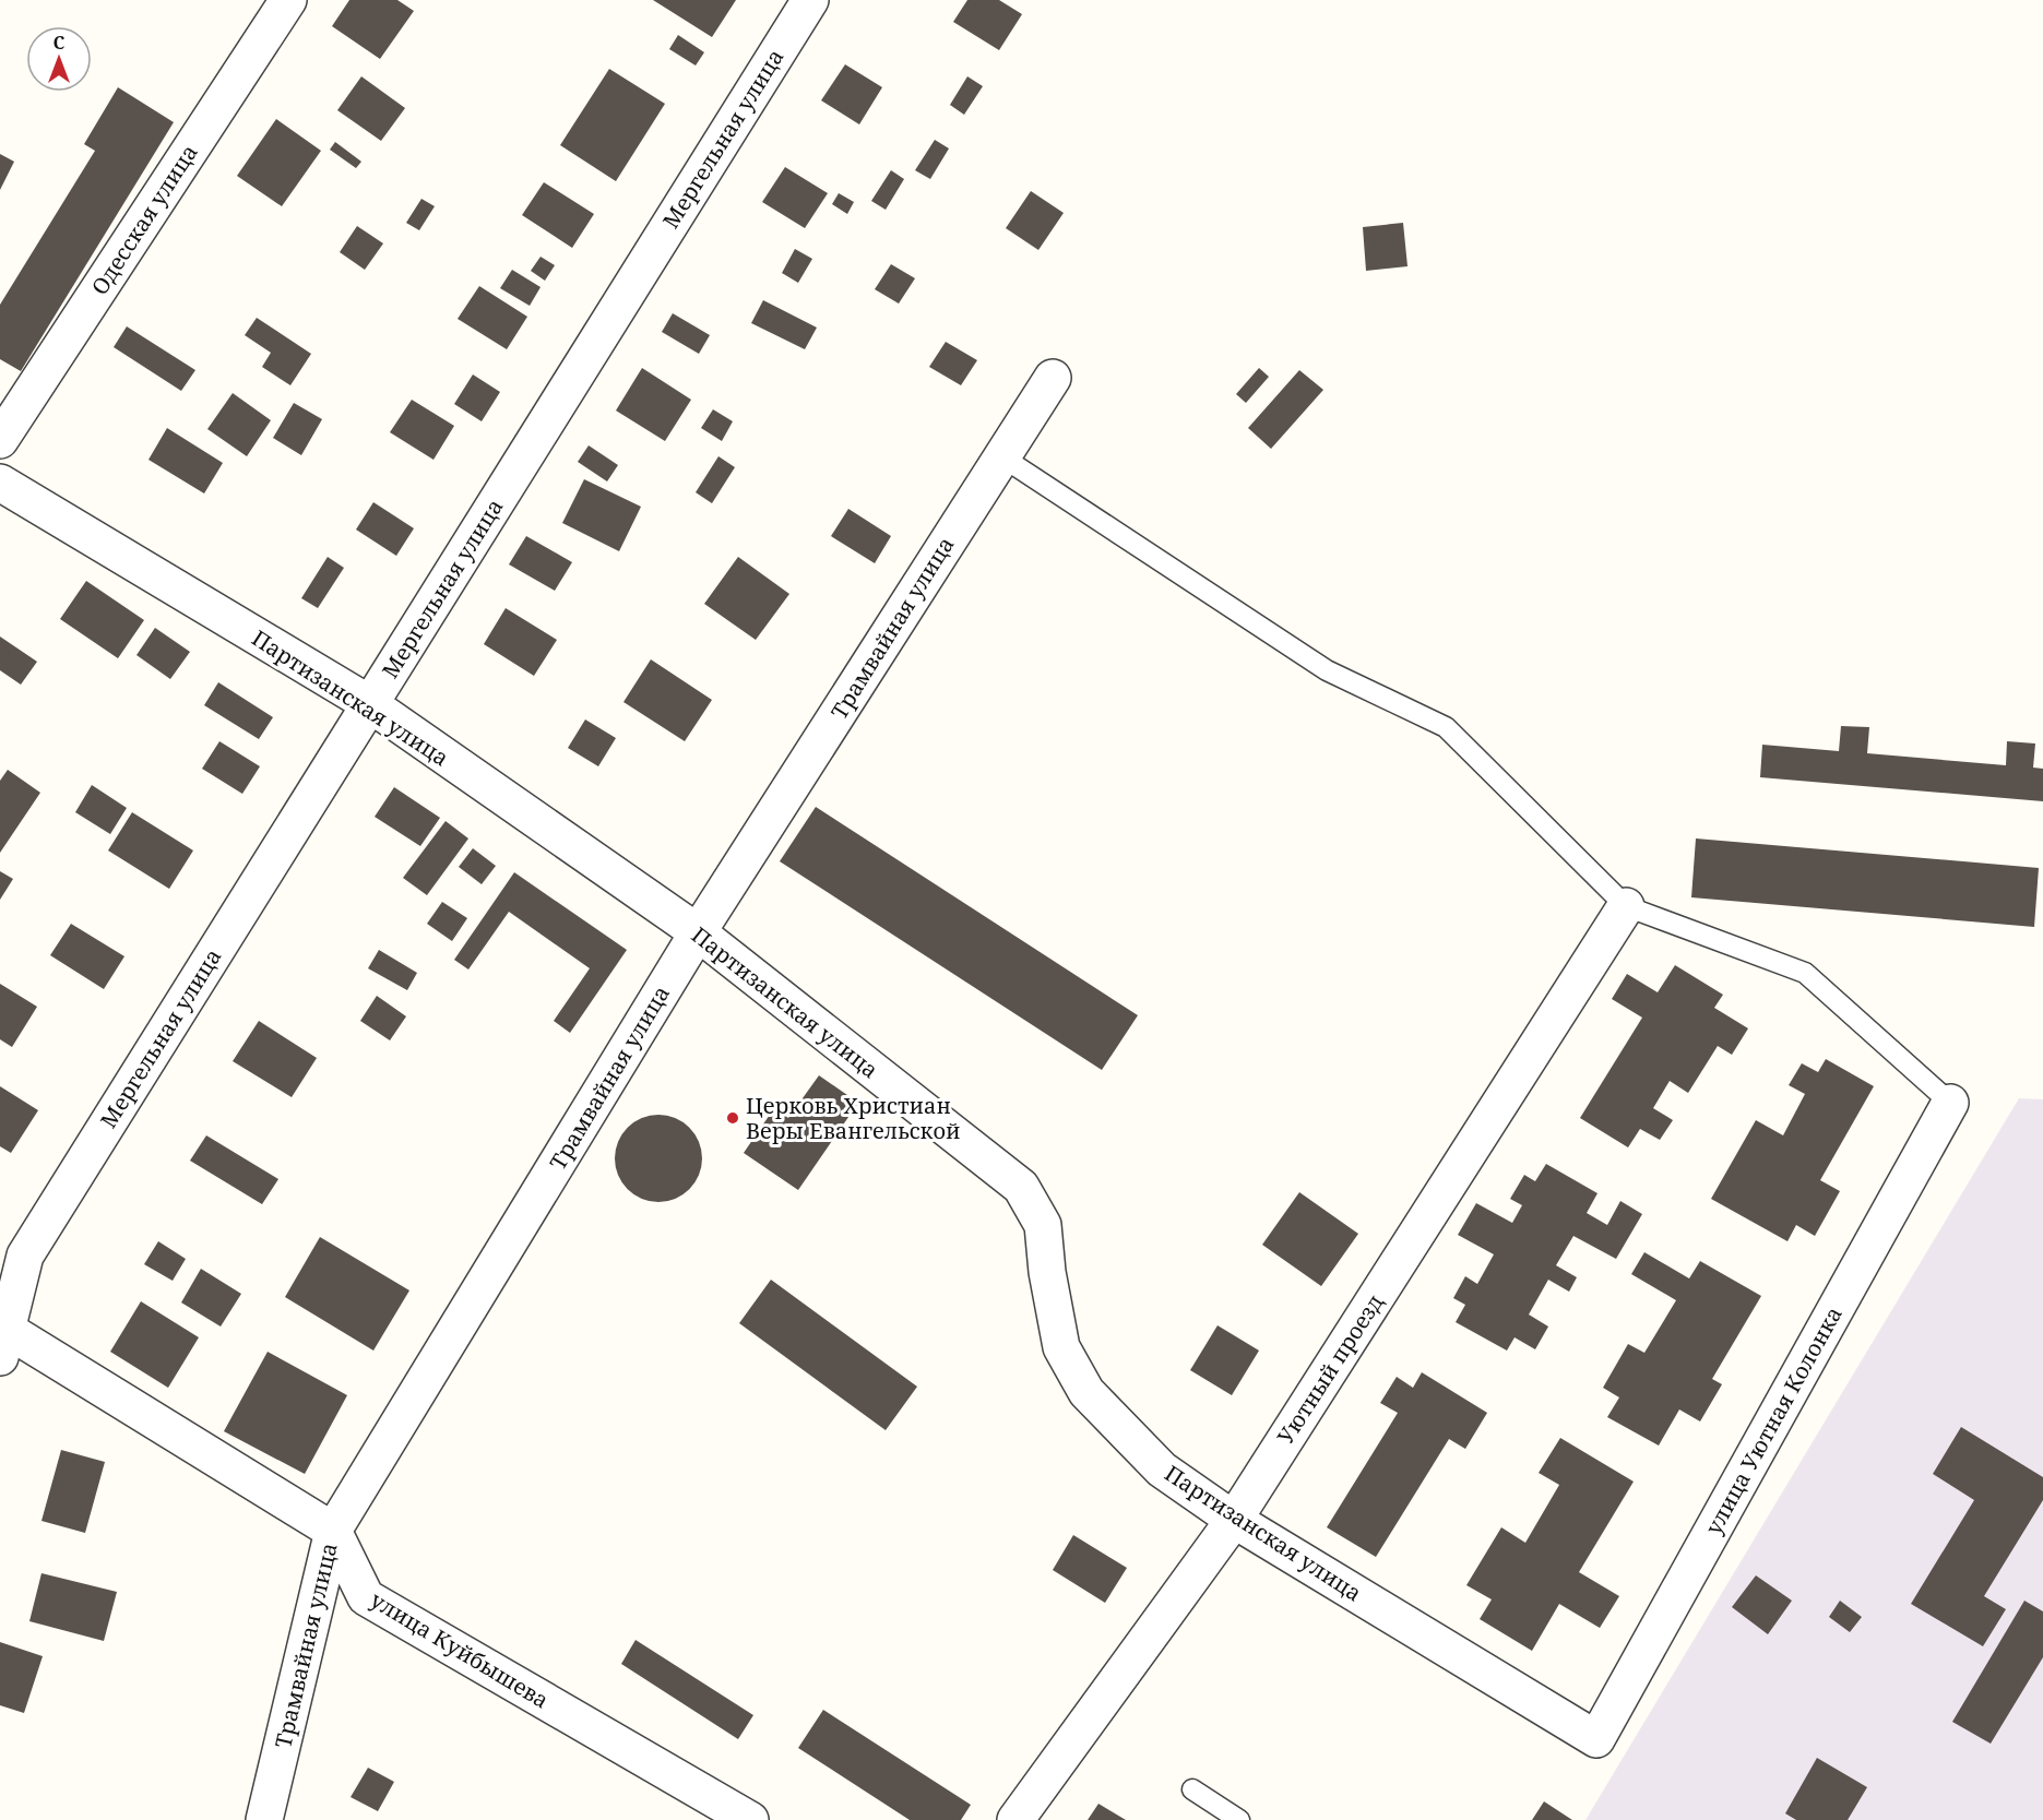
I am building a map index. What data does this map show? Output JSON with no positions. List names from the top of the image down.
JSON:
{
  "streets": {
    "street": [
      "Мергельная улица",
      "Одесская улица",
      "Трамвайная улица",
      "Партизанская улица",
      "Уютный проезд",
      "улица Уютная Колонка",
      "улица Куйбышева"
    ]
  },
  "crossings": [
    ["Мергельная улица", "Партизанская улица"],
    ["Трамвайная улица", "Партизанская улица"],
    ["Трамвайная улица", "улица Куйбышева"],
    ["Партизанская улица", "Уютный проезд"],
    ["Партизанская улица", "улица Уютная Колонка"]
  ],
  "places": ["Церковь Христиан Веры Евангельской"],
  "north": "top"
}
